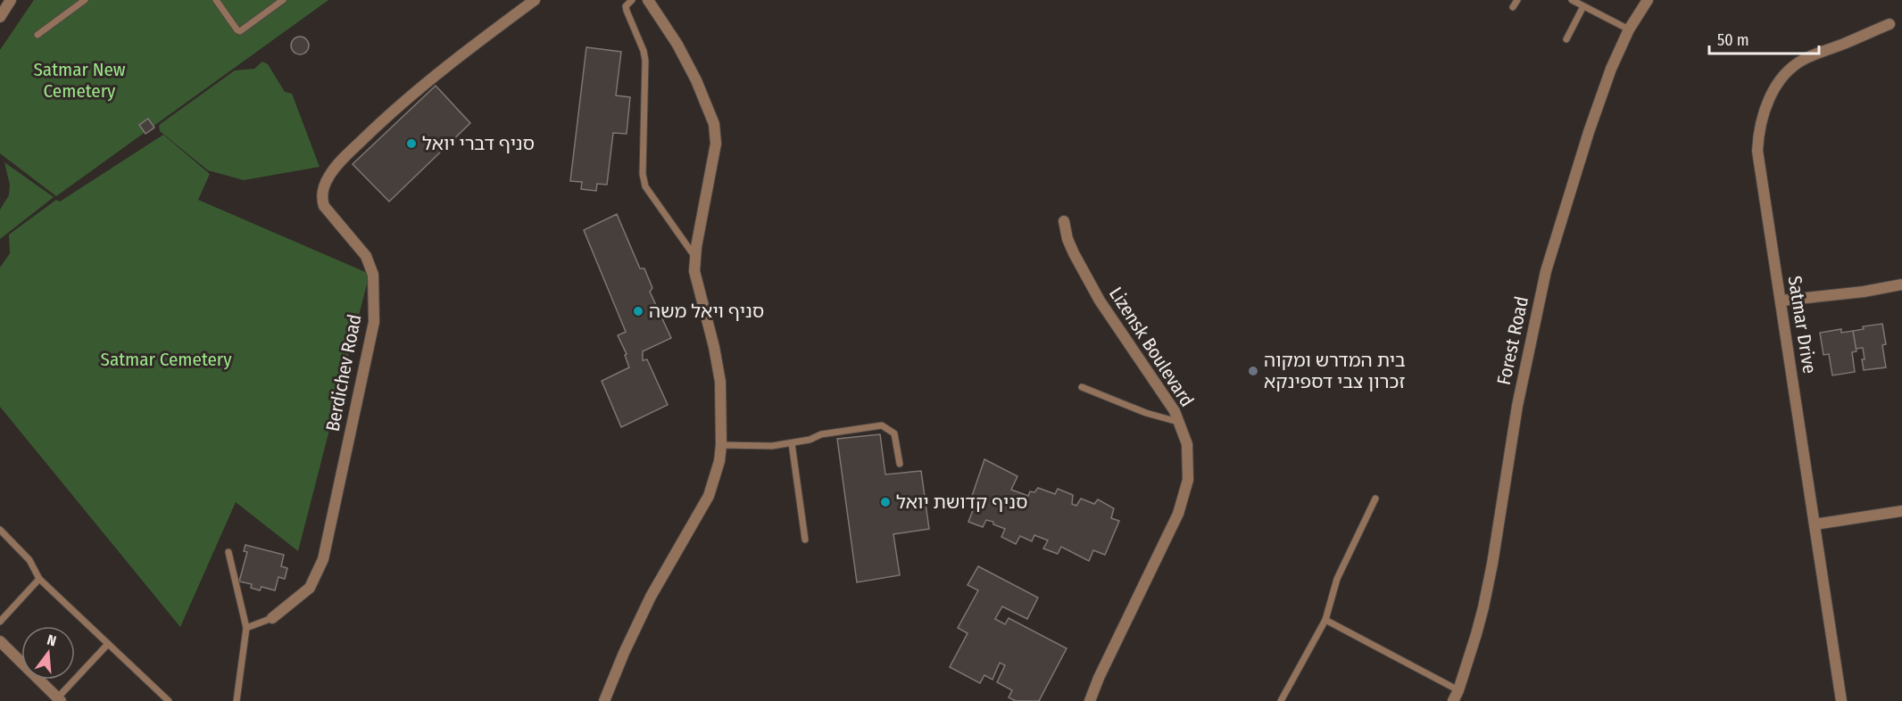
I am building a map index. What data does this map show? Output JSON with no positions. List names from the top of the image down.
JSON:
{
  "streets": {
    "street": [
      "Satmar Drive",
      "Forest Road",
      "Lizensk Boulevard",
      "Berdichev Road"
    ]
  },
  "parks": ["Satmar New Cemetery", "Satmar Cemetery"],
  "places": [
    "סניף דברי יואל",
    "סניף ויאל משה",
    "בית המדרש ומקוה זכרון צבי דספינקא",
    "סניף קדושת יואל"
  ],
  "scale_bar": "50 m",
  "north": "top"
}
